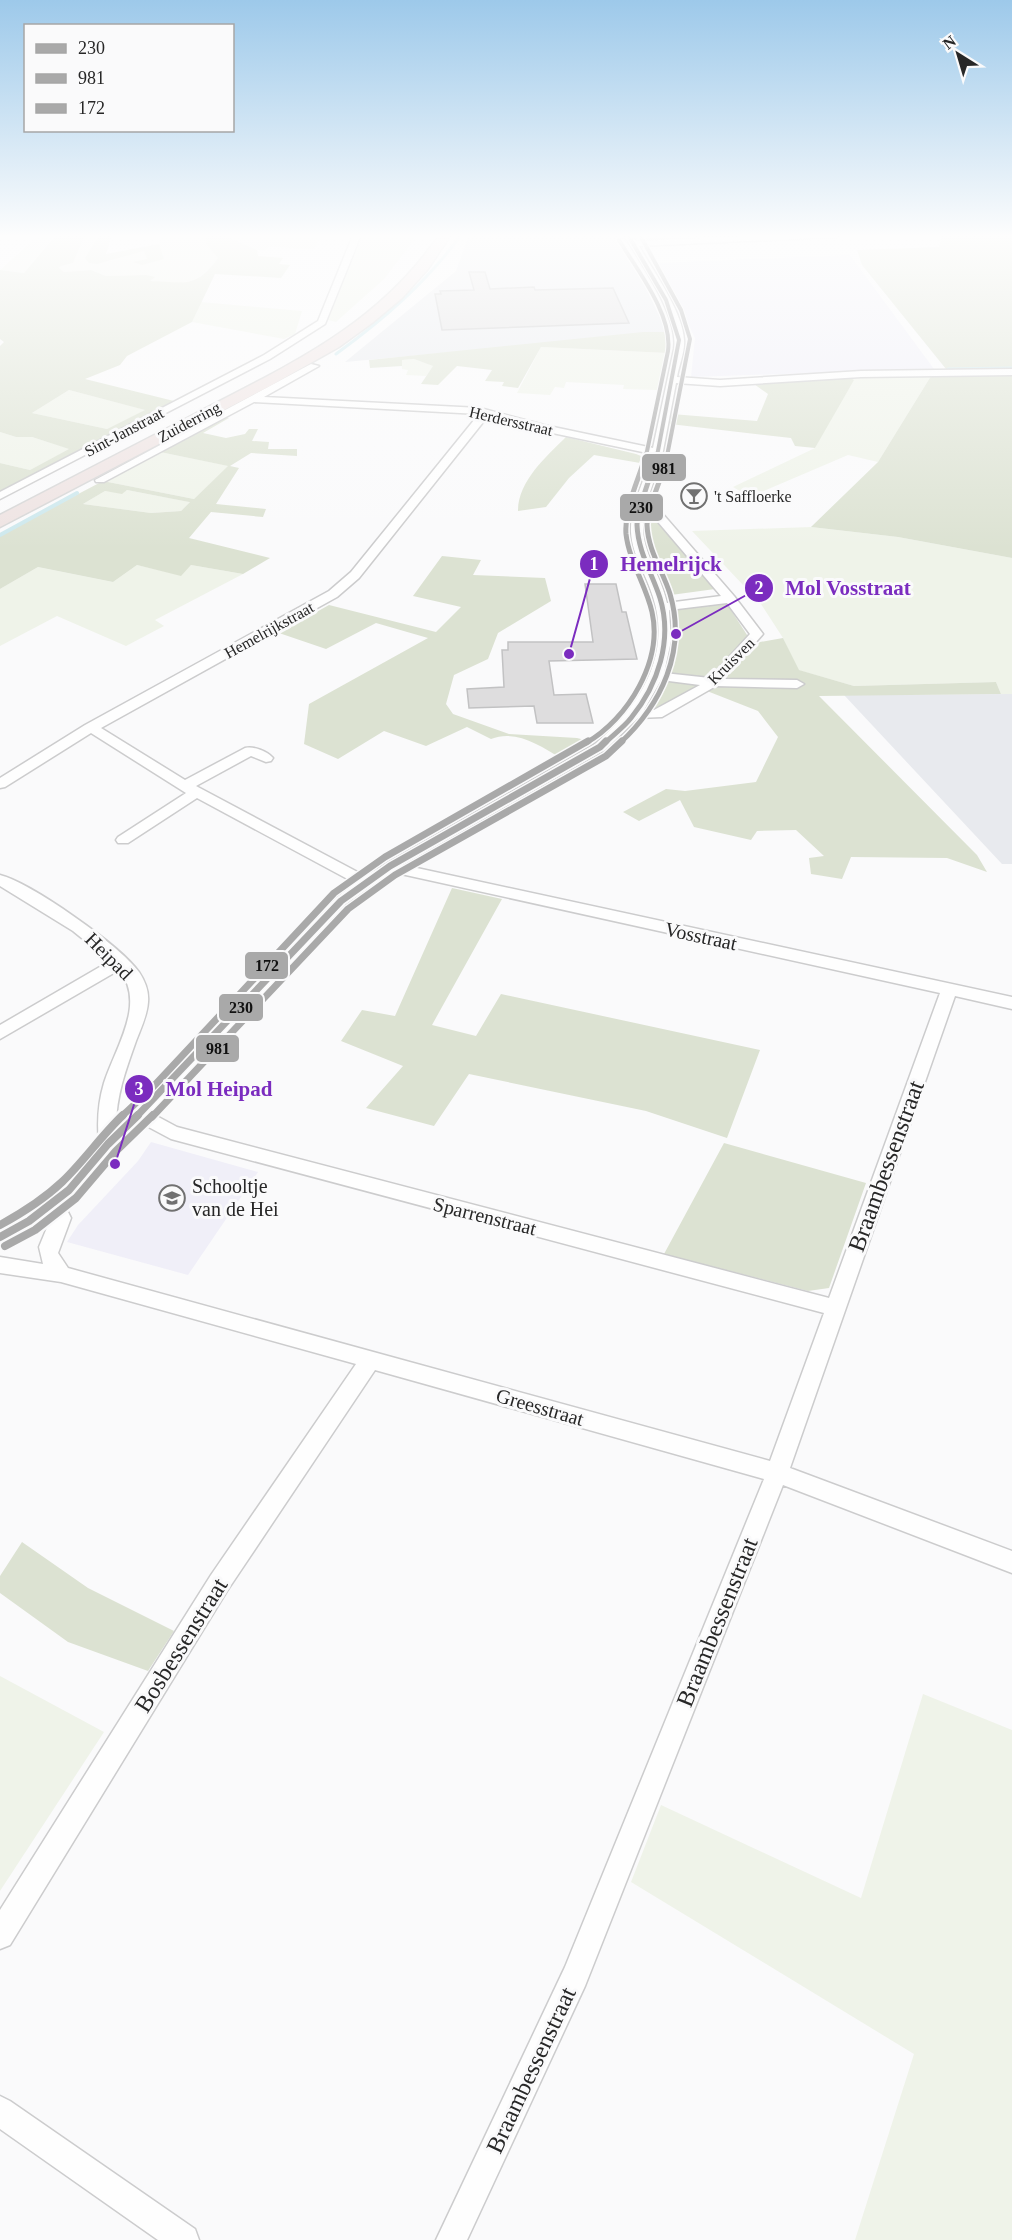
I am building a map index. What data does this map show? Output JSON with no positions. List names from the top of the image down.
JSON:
{
  "streets": {
    "highway": ["Zuiderring"],
    "street": [
      "Herdersstraat",
      "Sint-Janstraat",
      "Hemelrijkstraat",
      "Kruisven",
      "Vosstraat",
      "Heipad",
      "Braambessenstraat",
      "Sparrenstraat",
      "Greesstraat",
      "Bosbessenstraat"
    ]
  },
  "crossings": [
    ["Herdersstraat", "Hemelrijkstraat"],
    ["Vosstraat", "Braambessenstraat"],
    ["Braambessenstraat", "Sparrenstraat"],
    ["Braambessenstraat", "Greesstraat"],
    ["Greesstraat", "Bosbessenstraat"]
  ],
  "places": {
    "bar": ["'t Saffloerke"],
    "other": ["Mol Vosstraat", "Hemelrijck", "Mol Heipad"],
    "school or university": ["Schooltje van de Hei"]
  },
  "lines": ["transit line 230", "transit line 981", "transit line 172"],
  "legend": ["230", "981", "172"],
  "north": "top left"
}
